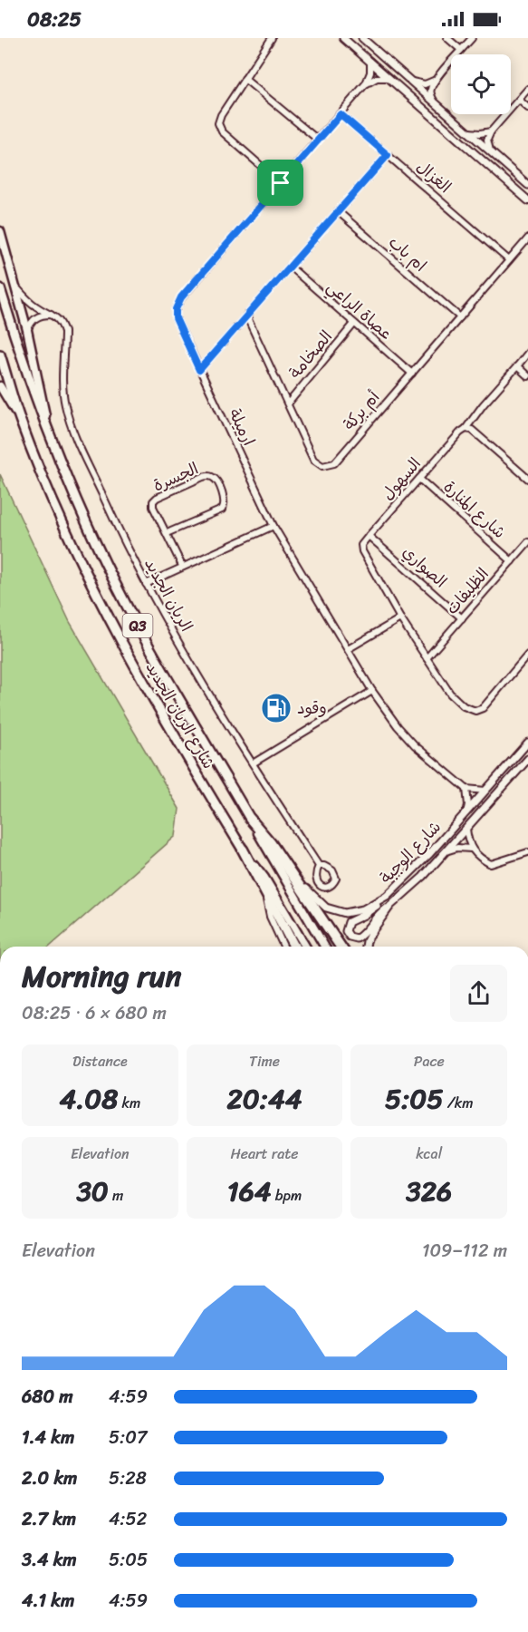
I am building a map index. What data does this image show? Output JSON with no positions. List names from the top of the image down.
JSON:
{
  "streets": {
    "main road": ["Q3", "شارع الريان الجديد"],
    "street": [
      "الغزال",
      "ام باب",
      "عصاة الراعي",
      "الصخامة",
      "أم بركة",
      "ارميلة",
      "الجسرة",
      "السهول",
      "شارع المنارة",
      "الصواري",
      "الظليفات",
      "الريان الجديد",
      "شارع الوجبة"
    ]
  },
  "crossings": [
    ["الغزال", "أم بركة"],
    ["الغزال", "ارميلة"],
    ["ام باب", "أم بركة"],
    ["عصاة الراعي", "الصخامة"],
    ["عصاة الراعي", "أم بركة"],
    ["الصخامة", "أم بركة"],
    ["السهول", "شارع المنارة"],
    ["السهول", "الصواري"],
    ["شارع المنارة", "الظليفات"],
    ["الصواري", "الظليفات"]
  ],
  "places": {
    "fuel station": ["وقود"]
  },
  "page": {
    "status": "08:25",
    "heading": ["Morning run", "08:25 · 6 × 680 m"],
    "stats": [
      ["Distance", "4.08 km"],
      ["Time", "20:44"],
      ["Pace", "5:05 /km"],
      ["Elevation", "30 m"],
      ["Heart rate", "164 bpm"],
      ["kcal", "326"]
    ],
    "chart": ["Elevation", "109–112 m"],
    "list": [
      {
        "name": "680 m",
        "note": "4:59"
      },
      {
        "name": "1.4 km",
        "note": "5:07"
      },
      {
        "name": "2.0 km",
        "note": "5:28"
      },
      {
        "name": "2.7 km",
        "note": "4:52"
      },
      {
        "name": "3.4 km",
        "note": "5:05"
      },
      {
        "name": "4.1 km",
        "note": "4:59"
      }
    ]
  }
}
